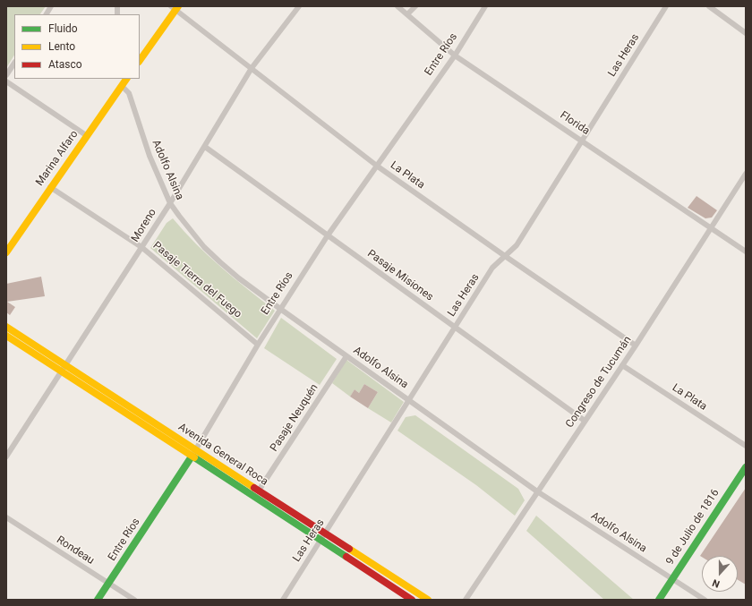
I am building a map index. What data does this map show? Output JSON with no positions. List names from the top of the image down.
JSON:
{
  "streets": {
    "main road": [
      "Entre Ríos",
      "Marina Alfaro",
      "Avenida General Roca",
      "9 de Julio de 1816"
    ],
    "street": [
      "Las Heras",
      "Florida",
      "Adolfo Alsina",
      "La Plata",
      "Moreno",
      "Pasaje Misiones",
      "Pasaje Tierra del Fuego",
      "Congreso de Tucumán",
      "Pasaje Neuquén",
      "Rondeau"
    ]
  },
  "crossings": [
    ["Entre Ríos", "Florida"],
    ["Entre Ríos", "Adolfo Alsina"],
    ["Entre Ríos", "La Plata"],
    ["Entre Ríos", "Pasaje Misiones"],
    ["Entre Ríos", "Pasaje Tierra del Fuego"],
    ["Entre Ríos", "Avenida General Roca"],
    ["Entre Ríos", "Rondeau"],
    ["Las Heras", "Florida"],
    ["Las Heras", "Adolfo Alsina"],
    ["Las Heras", "La Plata"],
    ["Las Heras", "Pasaje Misiones"],
    ["Las Heras", "Avenida General Roca"],
    ["Florida", "Congreso de Tucumán"],
    ["Marina Alfaro", "Adolfo Alsina"],
    ["Marina Alfaro", "Pasaje Tierra del Fuego"],
    ["Adolfo Alsina", "Moreno"],
    ["Adolfo Alsina", "Congreso de Tucumán"],
    ["Adolfo Alsina", "Pasaje Neuquén"],
    ["Adolfo Alsina", "9 de Julio de 1816"],
    ["La Plata", "Moreno"],
    ["La Plata", "Congreso de Tucumán"],
    ["Moreno", "Pasaje Misiones"],
    ["Moreno", "Pasaje Tierra del Fuego"],
    ["Moreno", "Avenida General Roca"],
    ["Pasaje Misiones", "Congreso de Tucumán"],
    ["Pasaje Neuquén", "Avenida General Roca"]
  ],
  "legend": ["Fluido", "Lento", "Atasco"],
  "north": "bottom"
}
